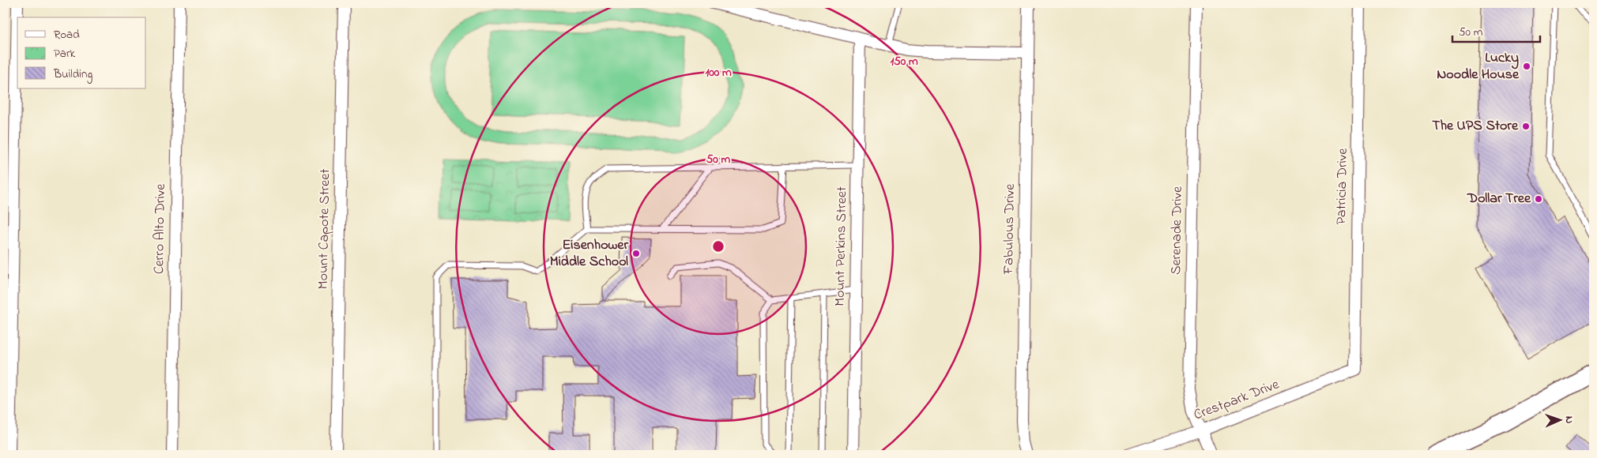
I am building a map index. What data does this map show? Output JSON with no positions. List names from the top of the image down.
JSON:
{
  "streets": {
    "street": [
      "Patricia Drive",
      "Cerro Alto Drive",
      "Mount Capote Street",
      "Fabulous Drive",
      "Serenade Drive",
      "Mount Perkins Street",
      "Crestpark Drive"
    ]
  },
  "crossings": [
    ["Patricia Drive", "Crestpark Drive"],
    ["Serenade Drive", "Crestpark Drive"]
  ],
  "places": [
    "Lucky Noodle House",
    "The UPS Store",
    "Dollar Tree",
    "Eisenhower Middle School"
  ],
  "legend": ["Road", "Park", "Building"],
  "scale_bar": "50 m",
  "north": "right",
  "rings": ["150 m", "100 m", "50 m"]
}
